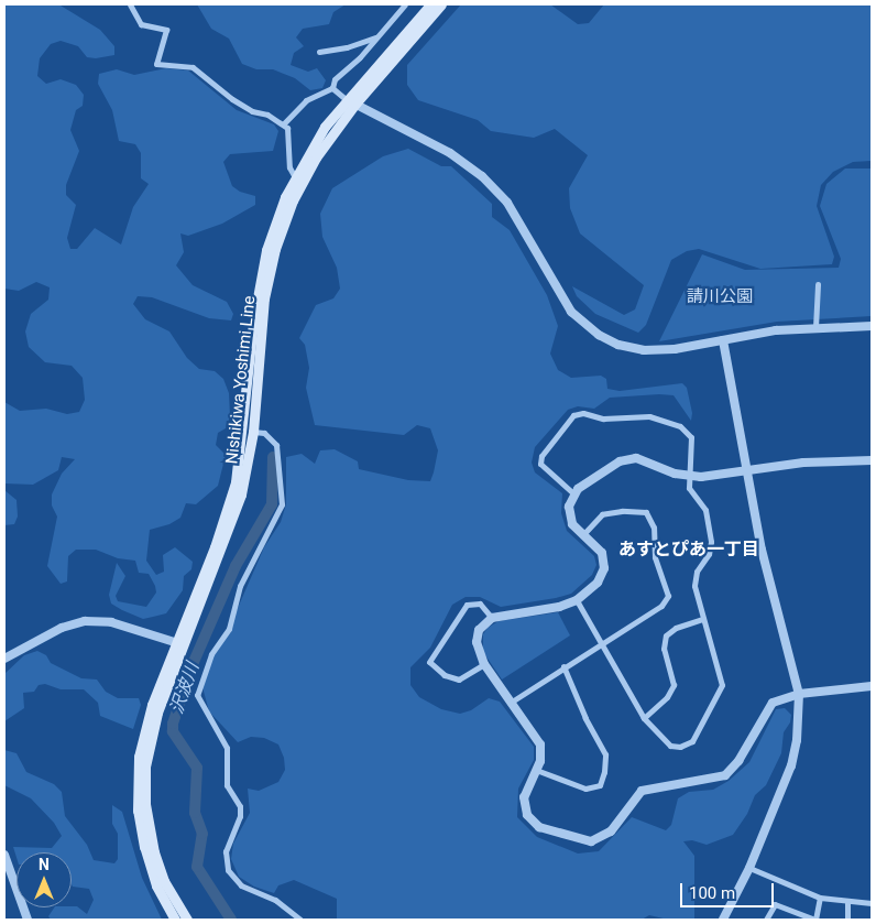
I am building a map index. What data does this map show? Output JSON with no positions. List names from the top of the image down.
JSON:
{
  "streets": {
    "main road": ["Nishikiwa Yoshimi Line"]
  },
  "districts": ["あすとぴあ一丁目"],
  "water": ["沢波川"],
  "parks": ["請川公園"],
  "scale_bar": "100 m",
  "north": "top"
}
